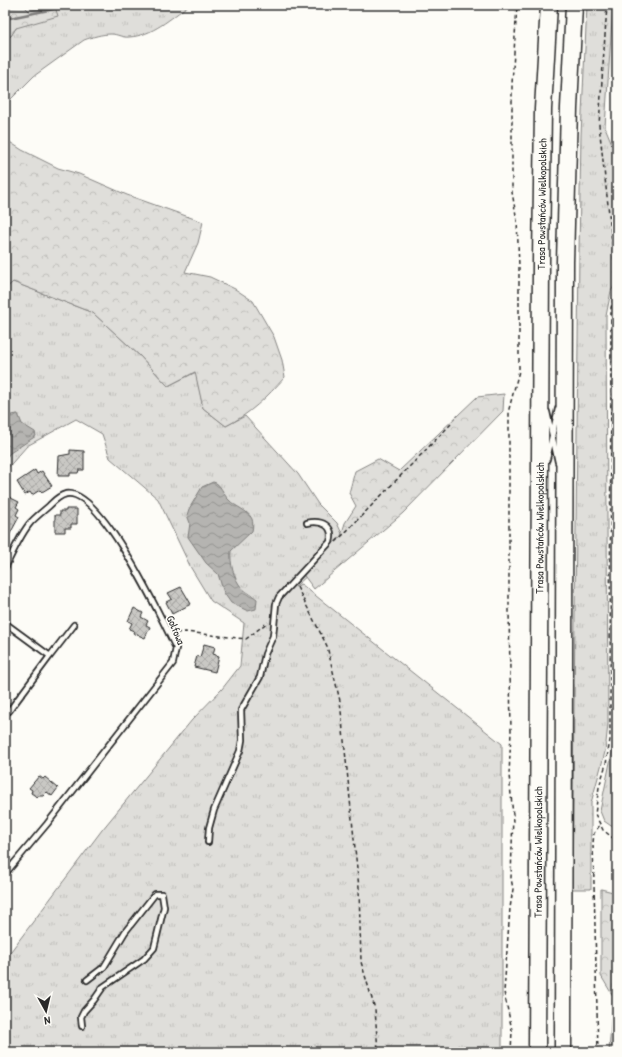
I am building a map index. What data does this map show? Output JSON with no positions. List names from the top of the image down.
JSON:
{
  "streets": {
    "highway": ["Trasa Powstańców Wielkopolskich"],
    "lane": ["Golfowa"]
  },
  "north": "bottom"
}
